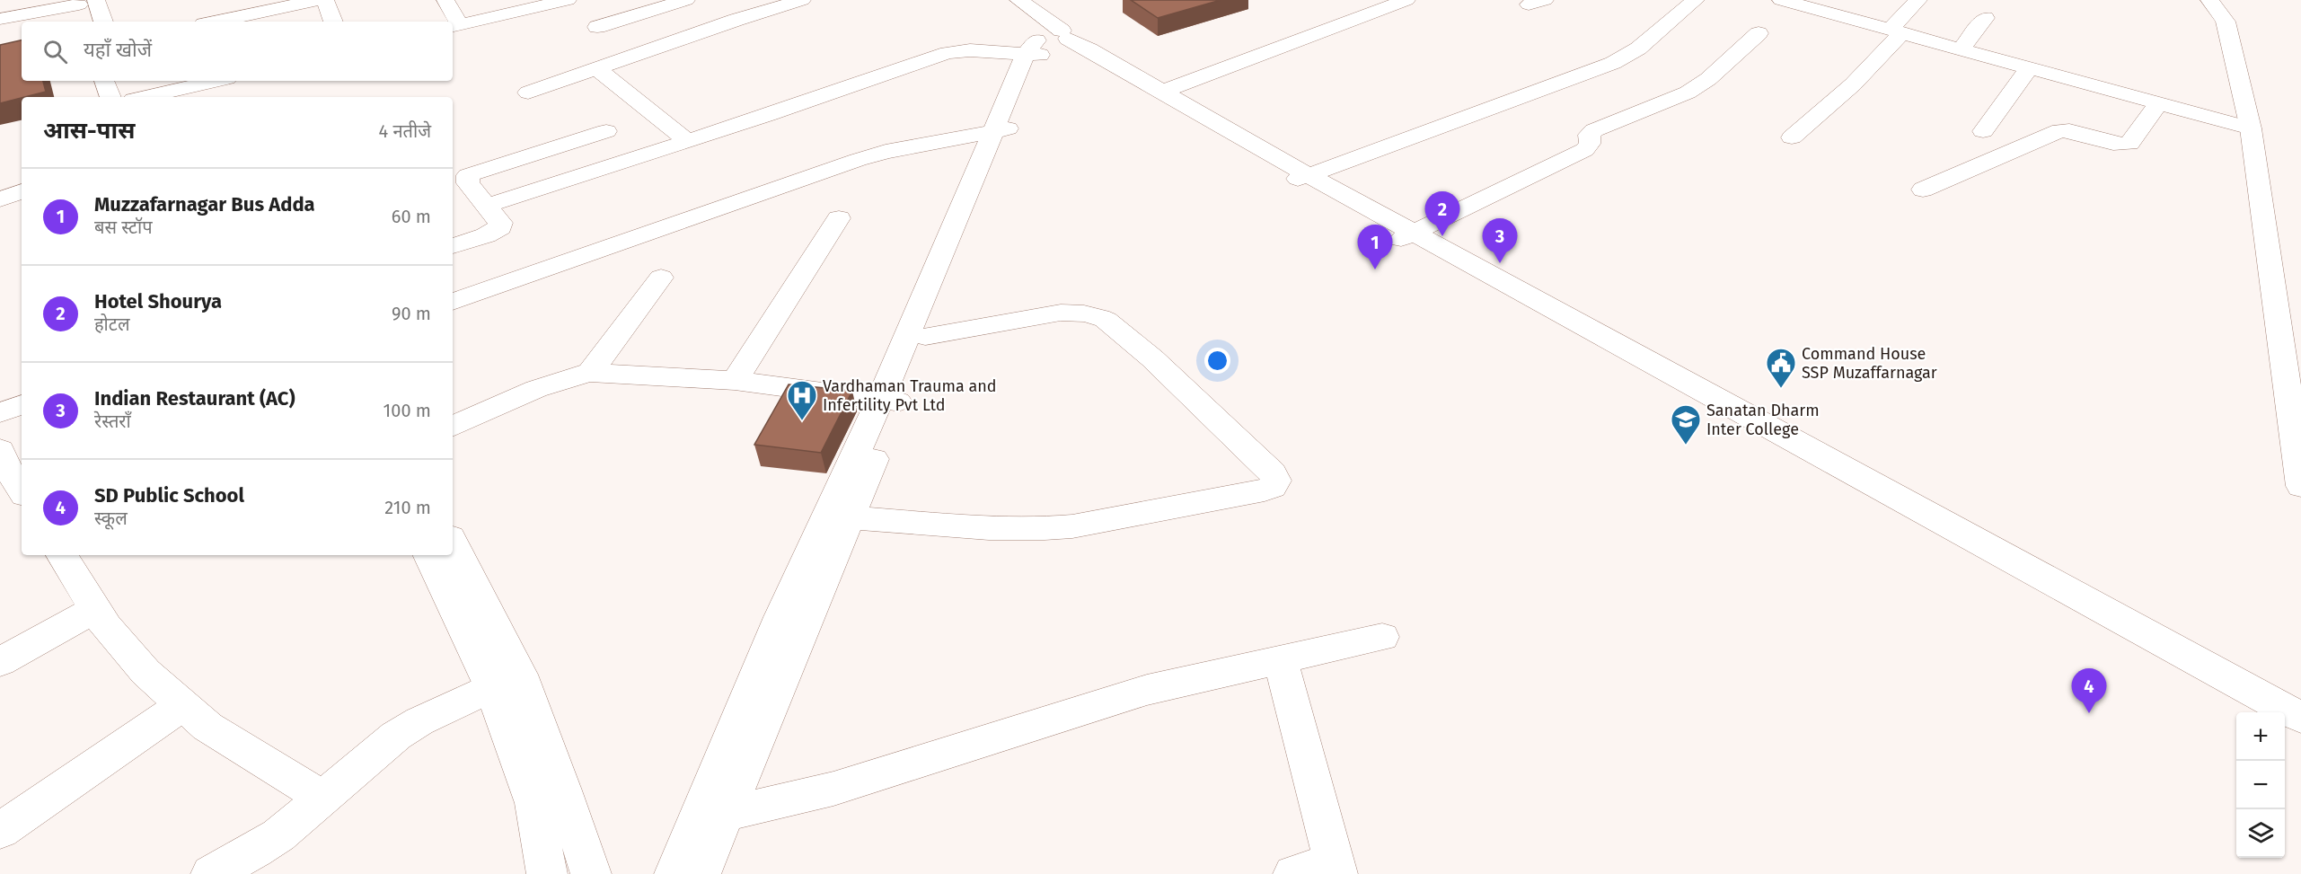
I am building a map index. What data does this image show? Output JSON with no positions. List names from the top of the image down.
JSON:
{
  "places": {
    "public building": ["Command House SSP Muzaffarnagar"],
    "hospital": ["Vardhaman Trauma and Infertility Pvt Ltd"],
    "school or university": ["Sanatan Dharm Inter College"]
  },
  "page": {
    "search": "यहाँ खोजें",
    "heading": ["आस-पास", "4 नतीजे"],
    "list": [
      {
        "mark": "1",
        "name": "Muzzafarnagar Bus Adda",
        "note": "बस स्टॉप",
        "value": "60 m"
      },
      {
        "mark": "2",
        "name": "Hotel Shourya",
        "note": "होटल",
        "value": "90 m"
      },
      {
        "mark": "3",
        "name": "Indian Restaurant (AC)",
        "note": "रेस्तराँ",
        "value": "100 m"
      },
      {
        "mark": "4",
        "name": "SD Public School",
        "note": "स्कूल",
        "value": "210 m"
      }
    ],
    "pins": [
      "2",
      "3",
      "1",
      "4"
    ],
    "map_buttons": ["+", "−"]
  }
}
